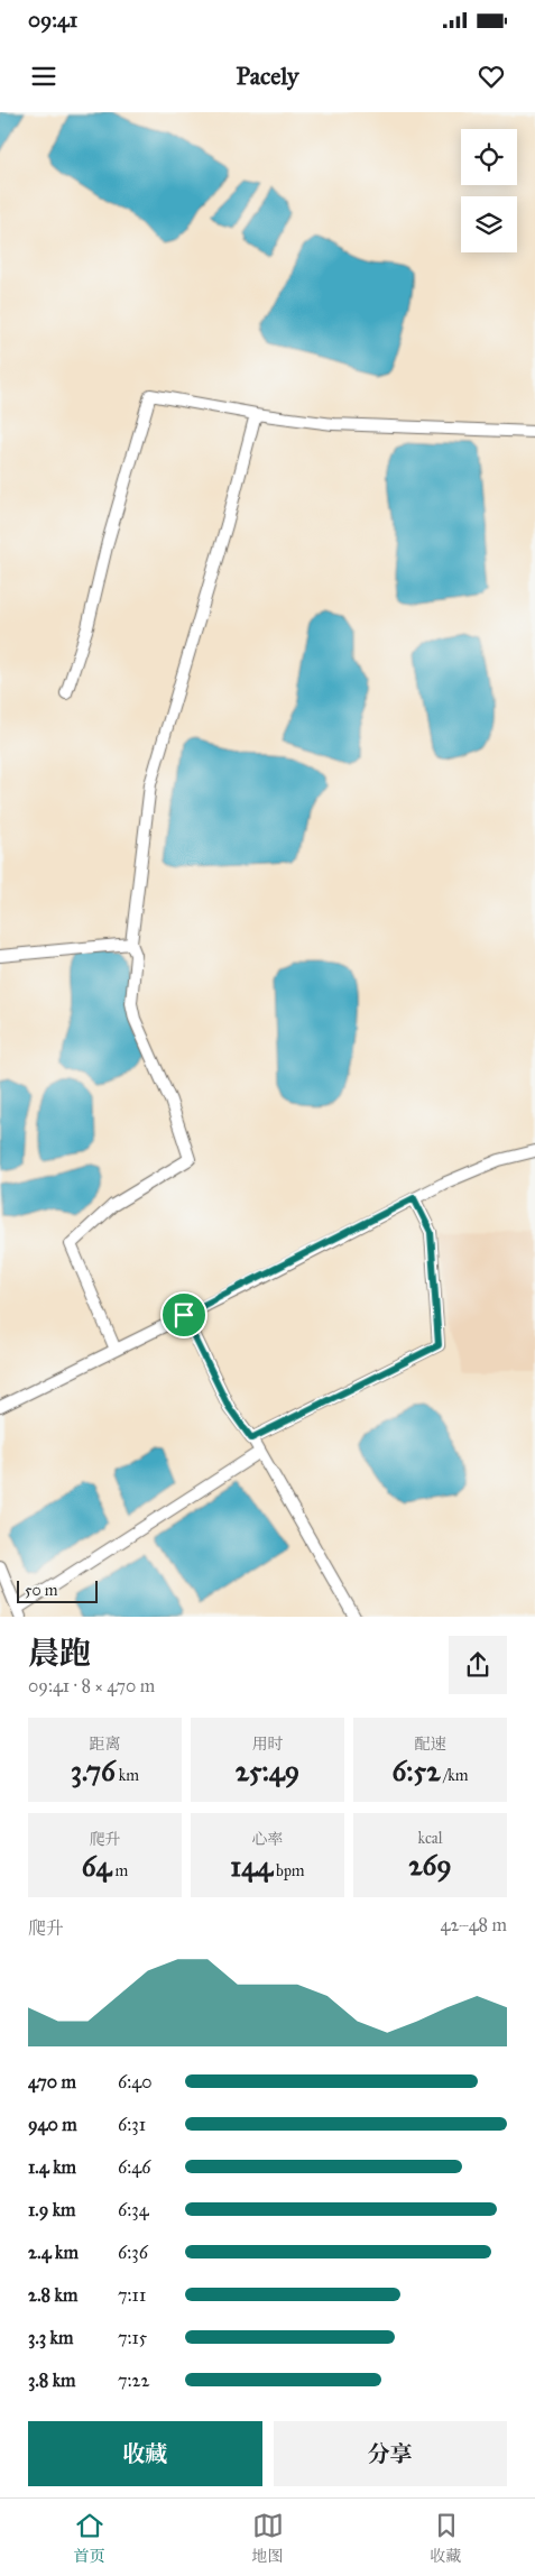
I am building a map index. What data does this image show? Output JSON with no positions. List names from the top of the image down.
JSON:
{
  "scale_bar": "50 m",
  "page": {
    "status": "09:41",
    "header": "Pacely",
    "scale": "50 m",
    "heading": ["晨跑", "09:41 · 8 × 470 m"],
    "stats": [
      ["距离", "3.76 km"],
      ["用时", "25:49"],
      ["配速", "6:52 /km"],
      ["爬升", "64 m"],
      ["心率", "144 bpm"],
      ["kcal", "269"]
    ],
    "chart": ["爬升", "42–48 m"],
    "list": [
      {
        "name": "470 m",
        "note": "6:40"
      },
      {
        "name": "940 m",
        "note": "6:31"
      },
      {
        "name": "1.4 km",
        "note": "6:46"
      },
      {
        "name": "1.9 km",
        "note": "6:34"
      },
      {
        "name": "2.4 km",
        "note": "6:36"
      },
      {
        "name": "2.8 km",
        "note": "7:11"
      },
      {
        "name": "3.3 km",
        "note": "7:15"
      },
      {
        "name": "3.8 km",
        "note": "7:22"
      }
    ],
    "buttons": ["收藏", "分享"],
    "tabs": ["首页", "地图", "收藏"]
  }
}
